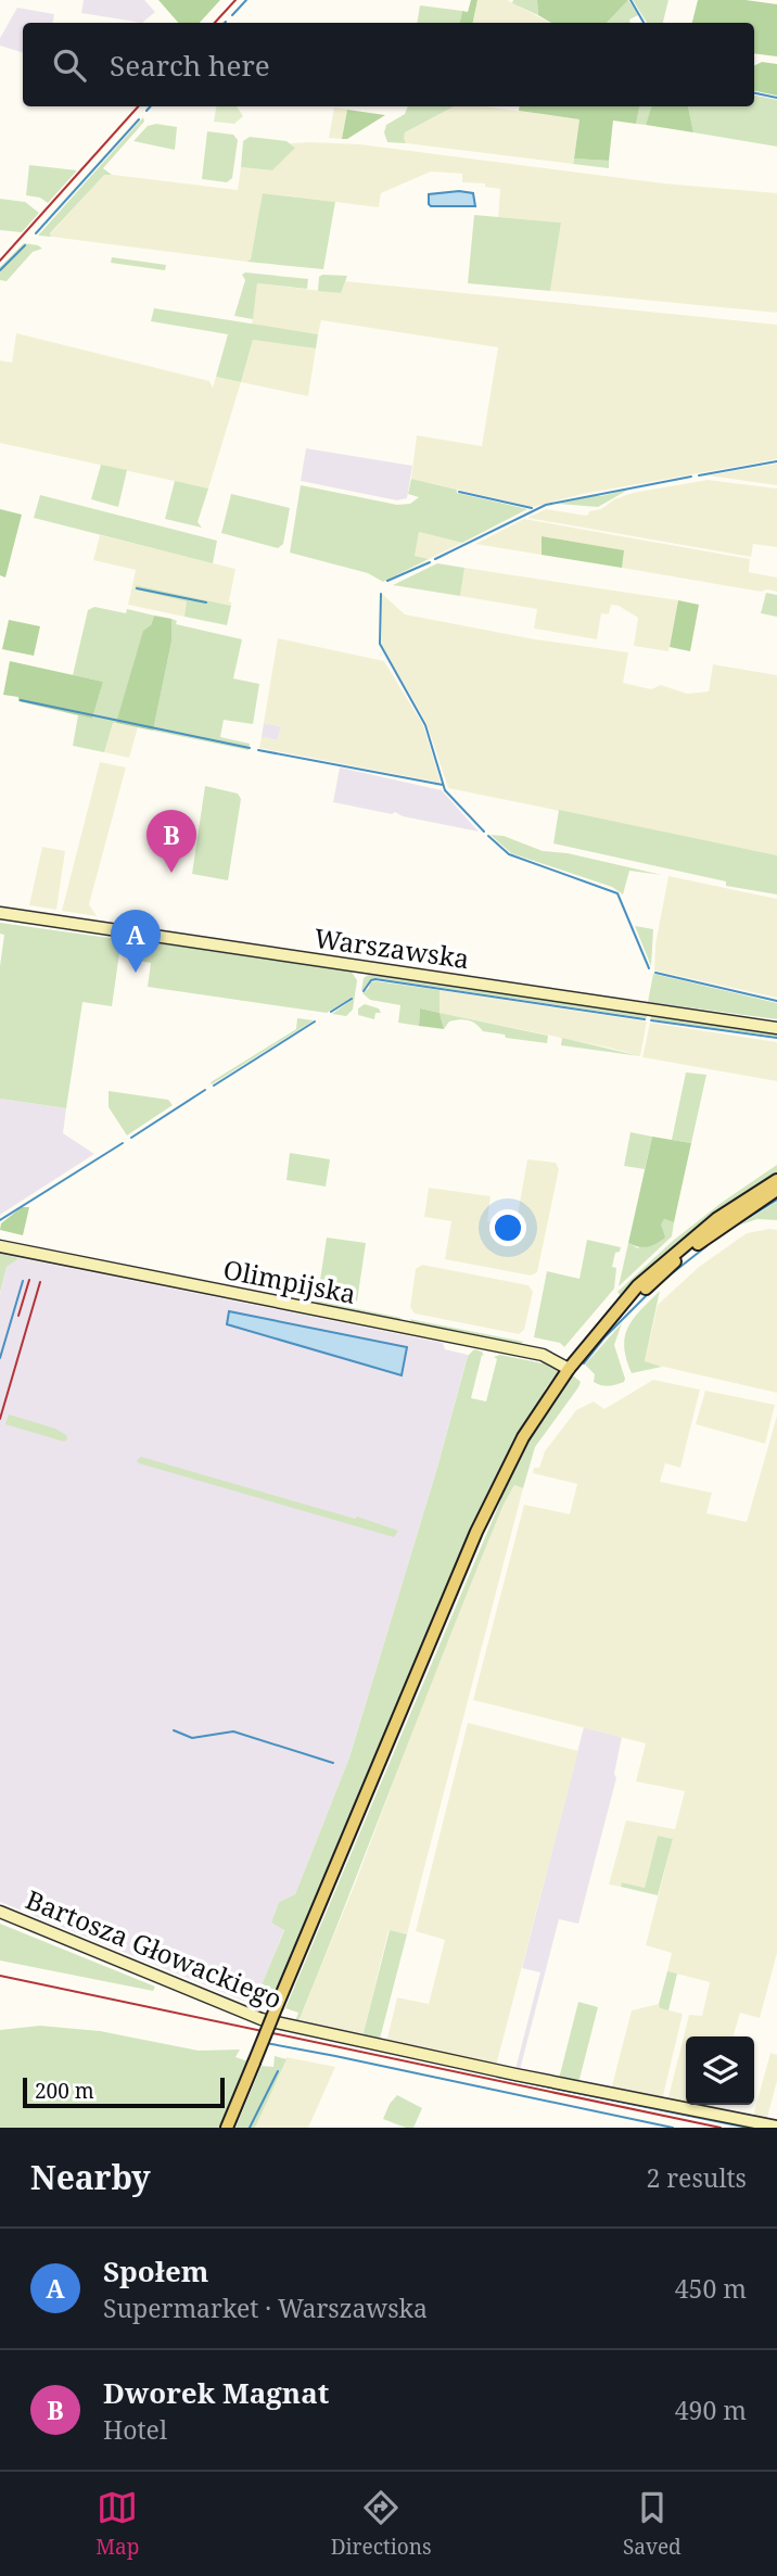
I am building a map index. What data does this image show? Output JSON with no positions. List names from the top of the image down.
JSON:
{
  "streets": {
    "street": ["Warszawska", "Olimpijska", "Bartosza Głowackiego"]
  },
  "scale_bar": "200 m",
  "page": {
    "search": "Search here",
    "pins": ["B", "A"],
    "scale": "200 m",
    "heading": ["Nearby", "2 results"],
    "list": [
      {
        "mark": "A",
        "name": "Społem",
        "note": "Supermarket · Warszawska",
        "value": "450 m"
      },
      {
        "mark": "B",
        "name": "Dworek Magnat",
        "note": "Hotel",
        "value": "490 m"
      }
    ],
    "nav": ["Map", "Directions", "Saved"]
  }
}
